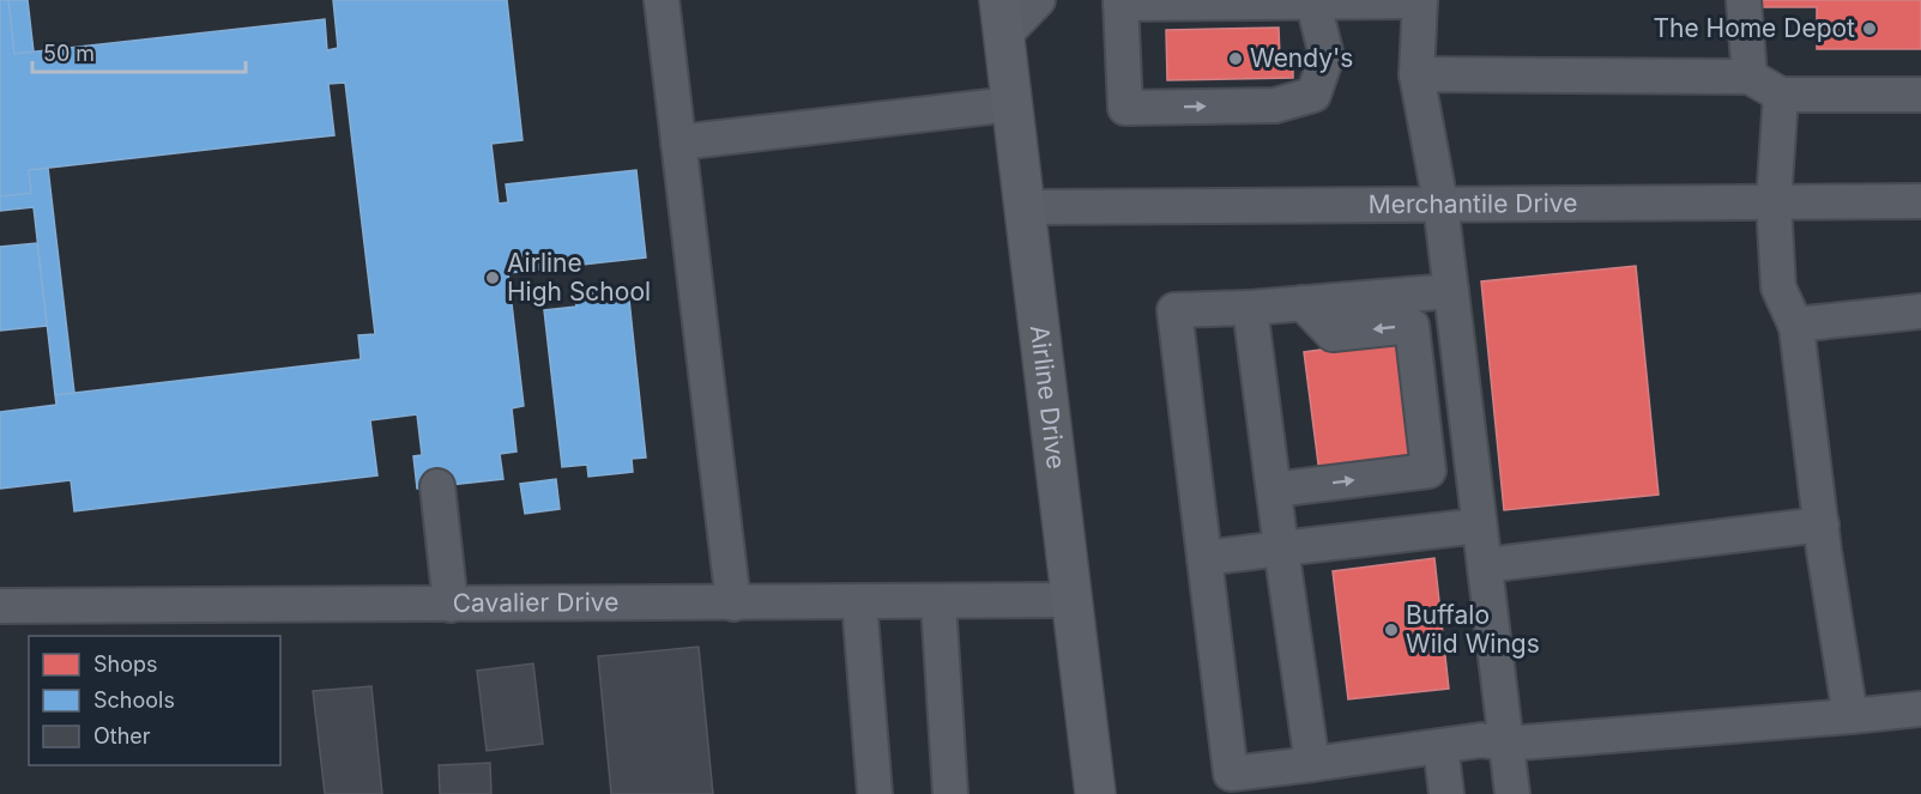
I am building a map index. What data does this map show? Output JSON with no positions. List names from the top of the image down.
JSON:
{
  "streets": {
    "main road": ["Airline Drive"],
    "street": ["Merchantile Drive", "Cavalier Drive"]
  },
  "crossings": [
    ["Merchantile Drive", "Airline Drive"],
    ["Airline Drive", "Cavalier Drive"]
  ],
  "places": [
    "The Home Depot",
    "Wendy's",
    "Airline High School",
    "Buffalo Wild Wings"
  ],
  "legend": ["Shops", "Schools", "Other"],
  "scale_bar": "50 m"
}
